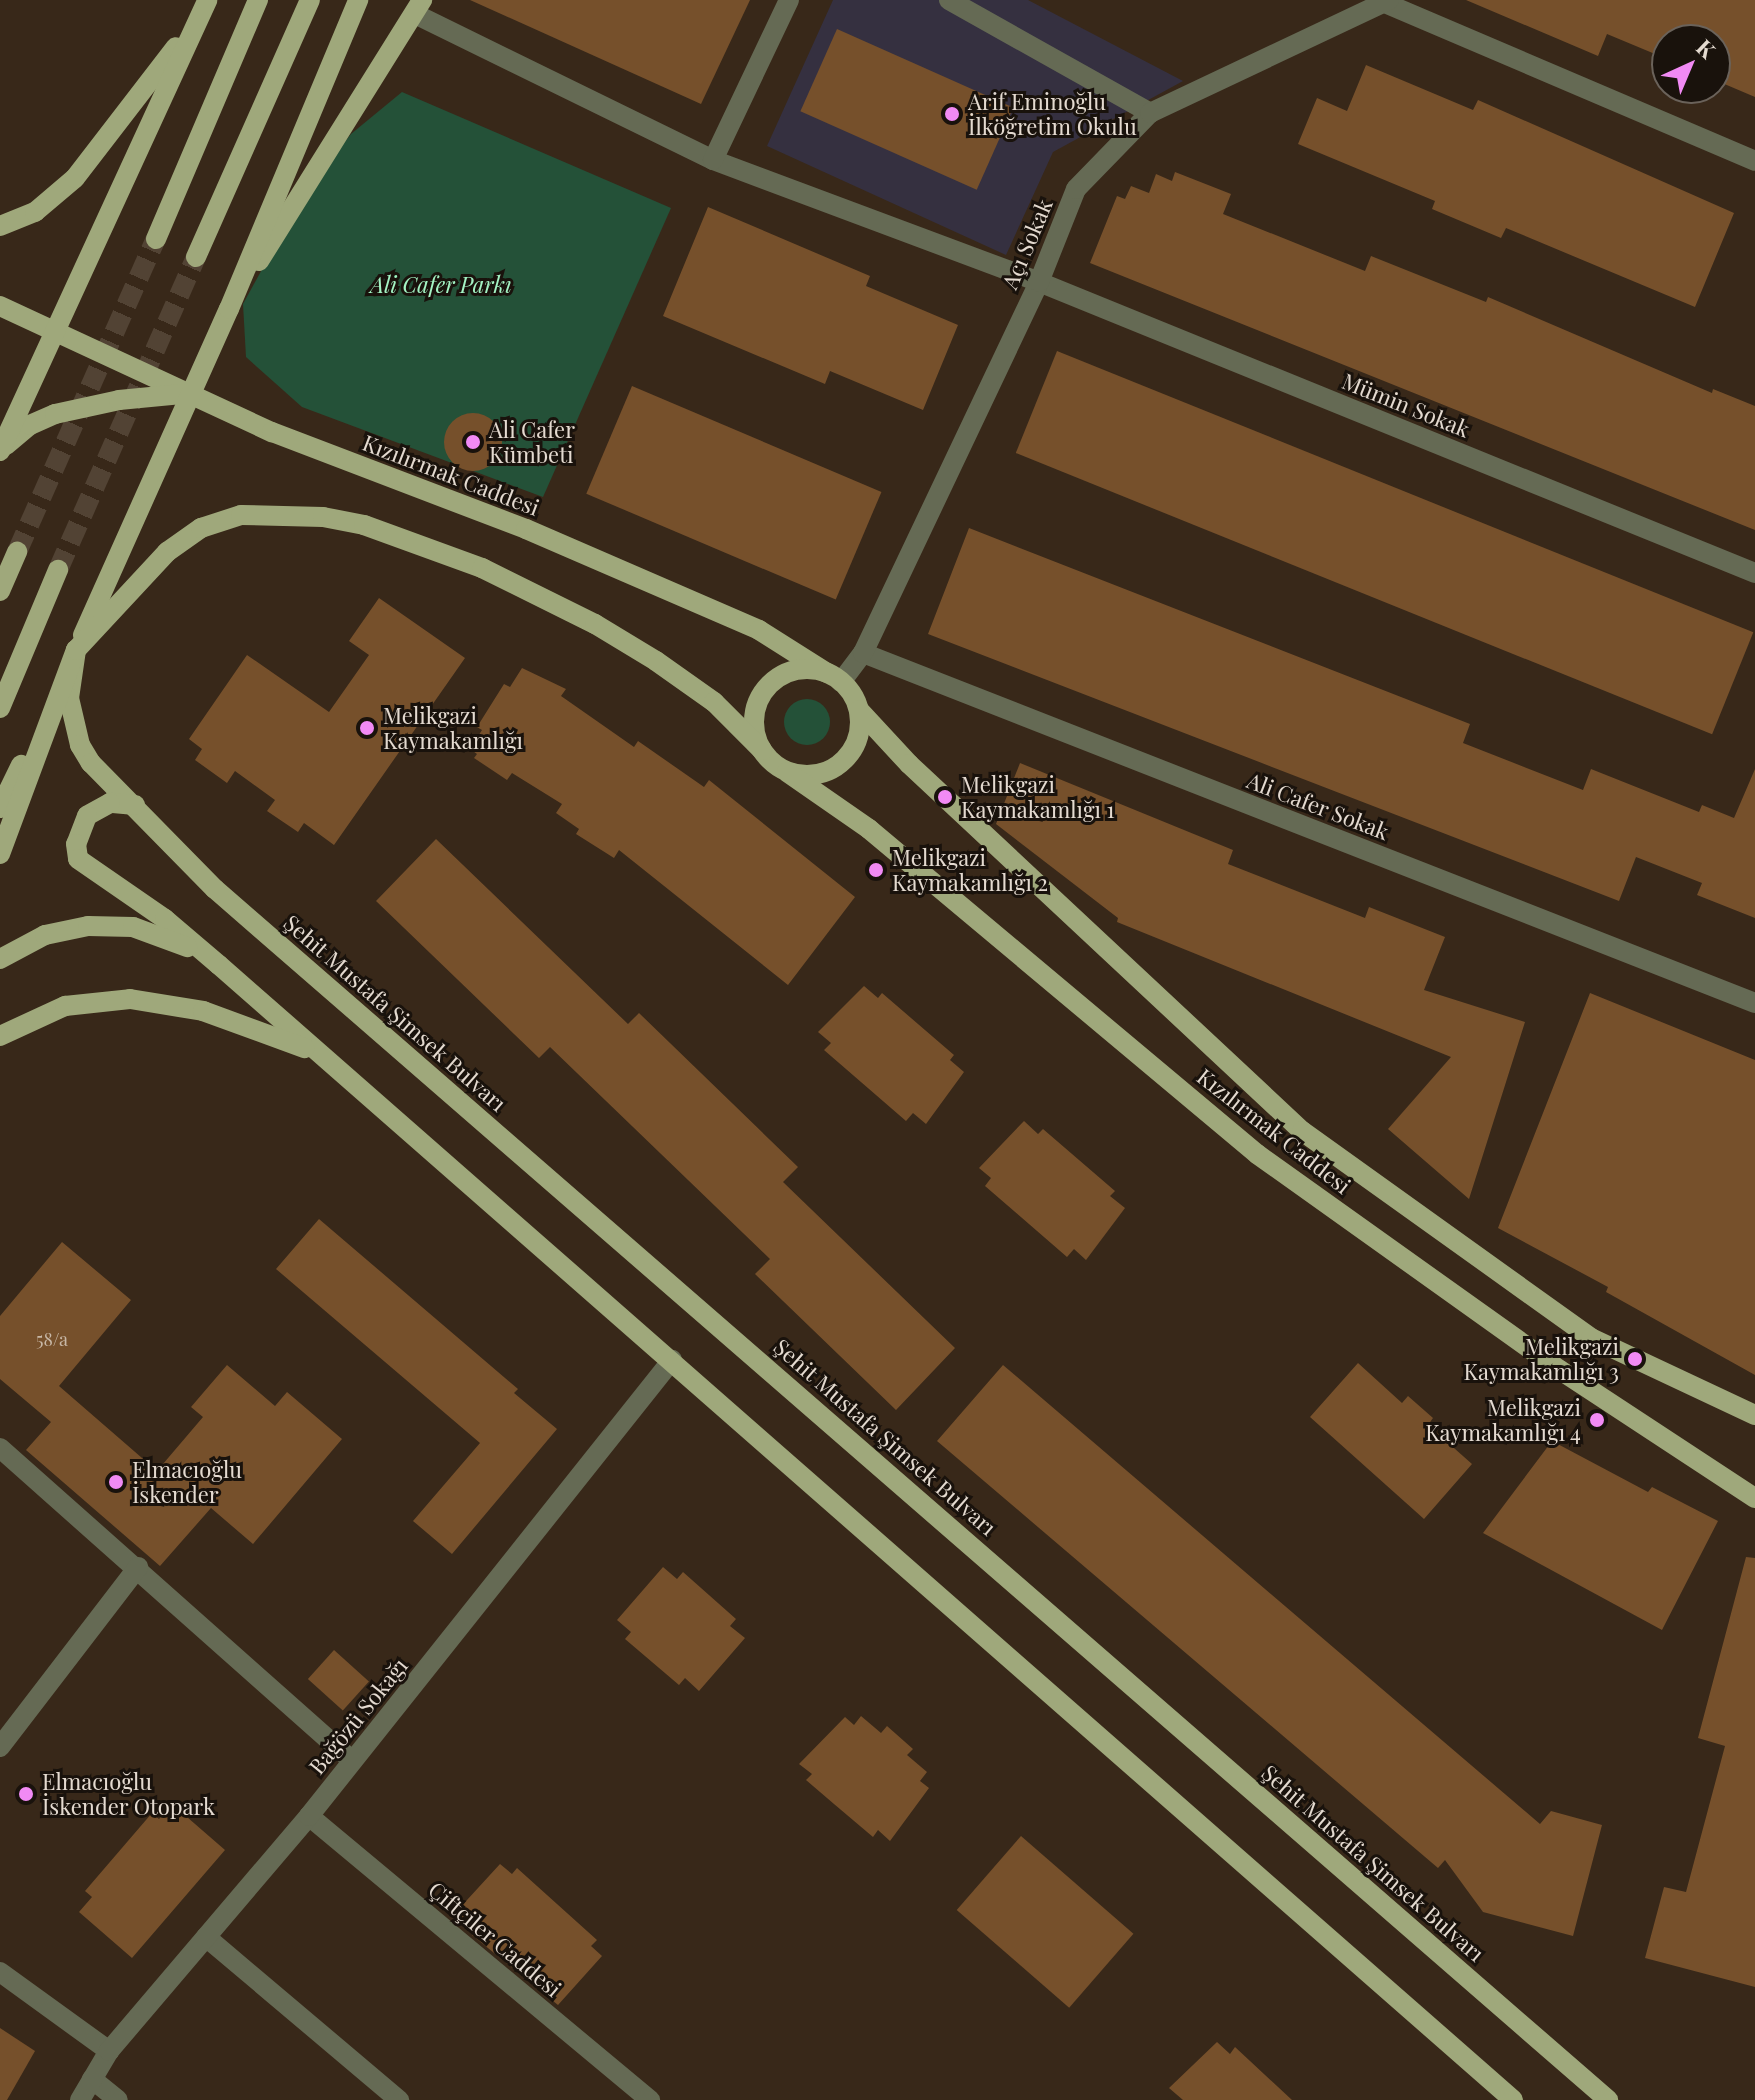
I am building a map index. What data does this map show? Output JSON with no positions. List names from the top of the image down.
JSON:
{
  "streets": {
    "main road": ["Kızılırmak Caddesi", "Şehit Mustafa Şimsek Bulvarı"],
    "street": [
      "Açı Sokak",
      "Mümin Sokak",
      "Ali Cafer Sokak",
      "Bağözü Sokağı",
      "Çiftçiler Caddesi"
    ]
  },
  "crossings": [
    ["Açı Sokak", "Mümin Sokak"],
    ["Açı Sokak", "Kızılırmak Caddesi"],
    ["Açı Sokak", "Ali Cafer Sokak"],
    ["Bağözü Sokağı", "Çiftçiler Caddesi"]
  ],
  "parks": ["Ali Cafer Parkı"],
  "places": [
    "Arif Eminoğlu İlköğretim Okulu",
    "Ali Cafer Kümbeti",
    "Melikgazi Kaymakamlığı",
    "Melikgazi Kaymakamlığı 1",
    "Melikgazi Kaymakamlığı 2",
    "Melikgazi Kaymakamlığı 3",
    "Melikgazi Kaymakamlığı 4",
    "Elmacıoğlu İskender",
    "Elmacıoğlu İskender Otopark"
  ],
  "house_numbers": ["58/a"],
  "north": "top right"
}
